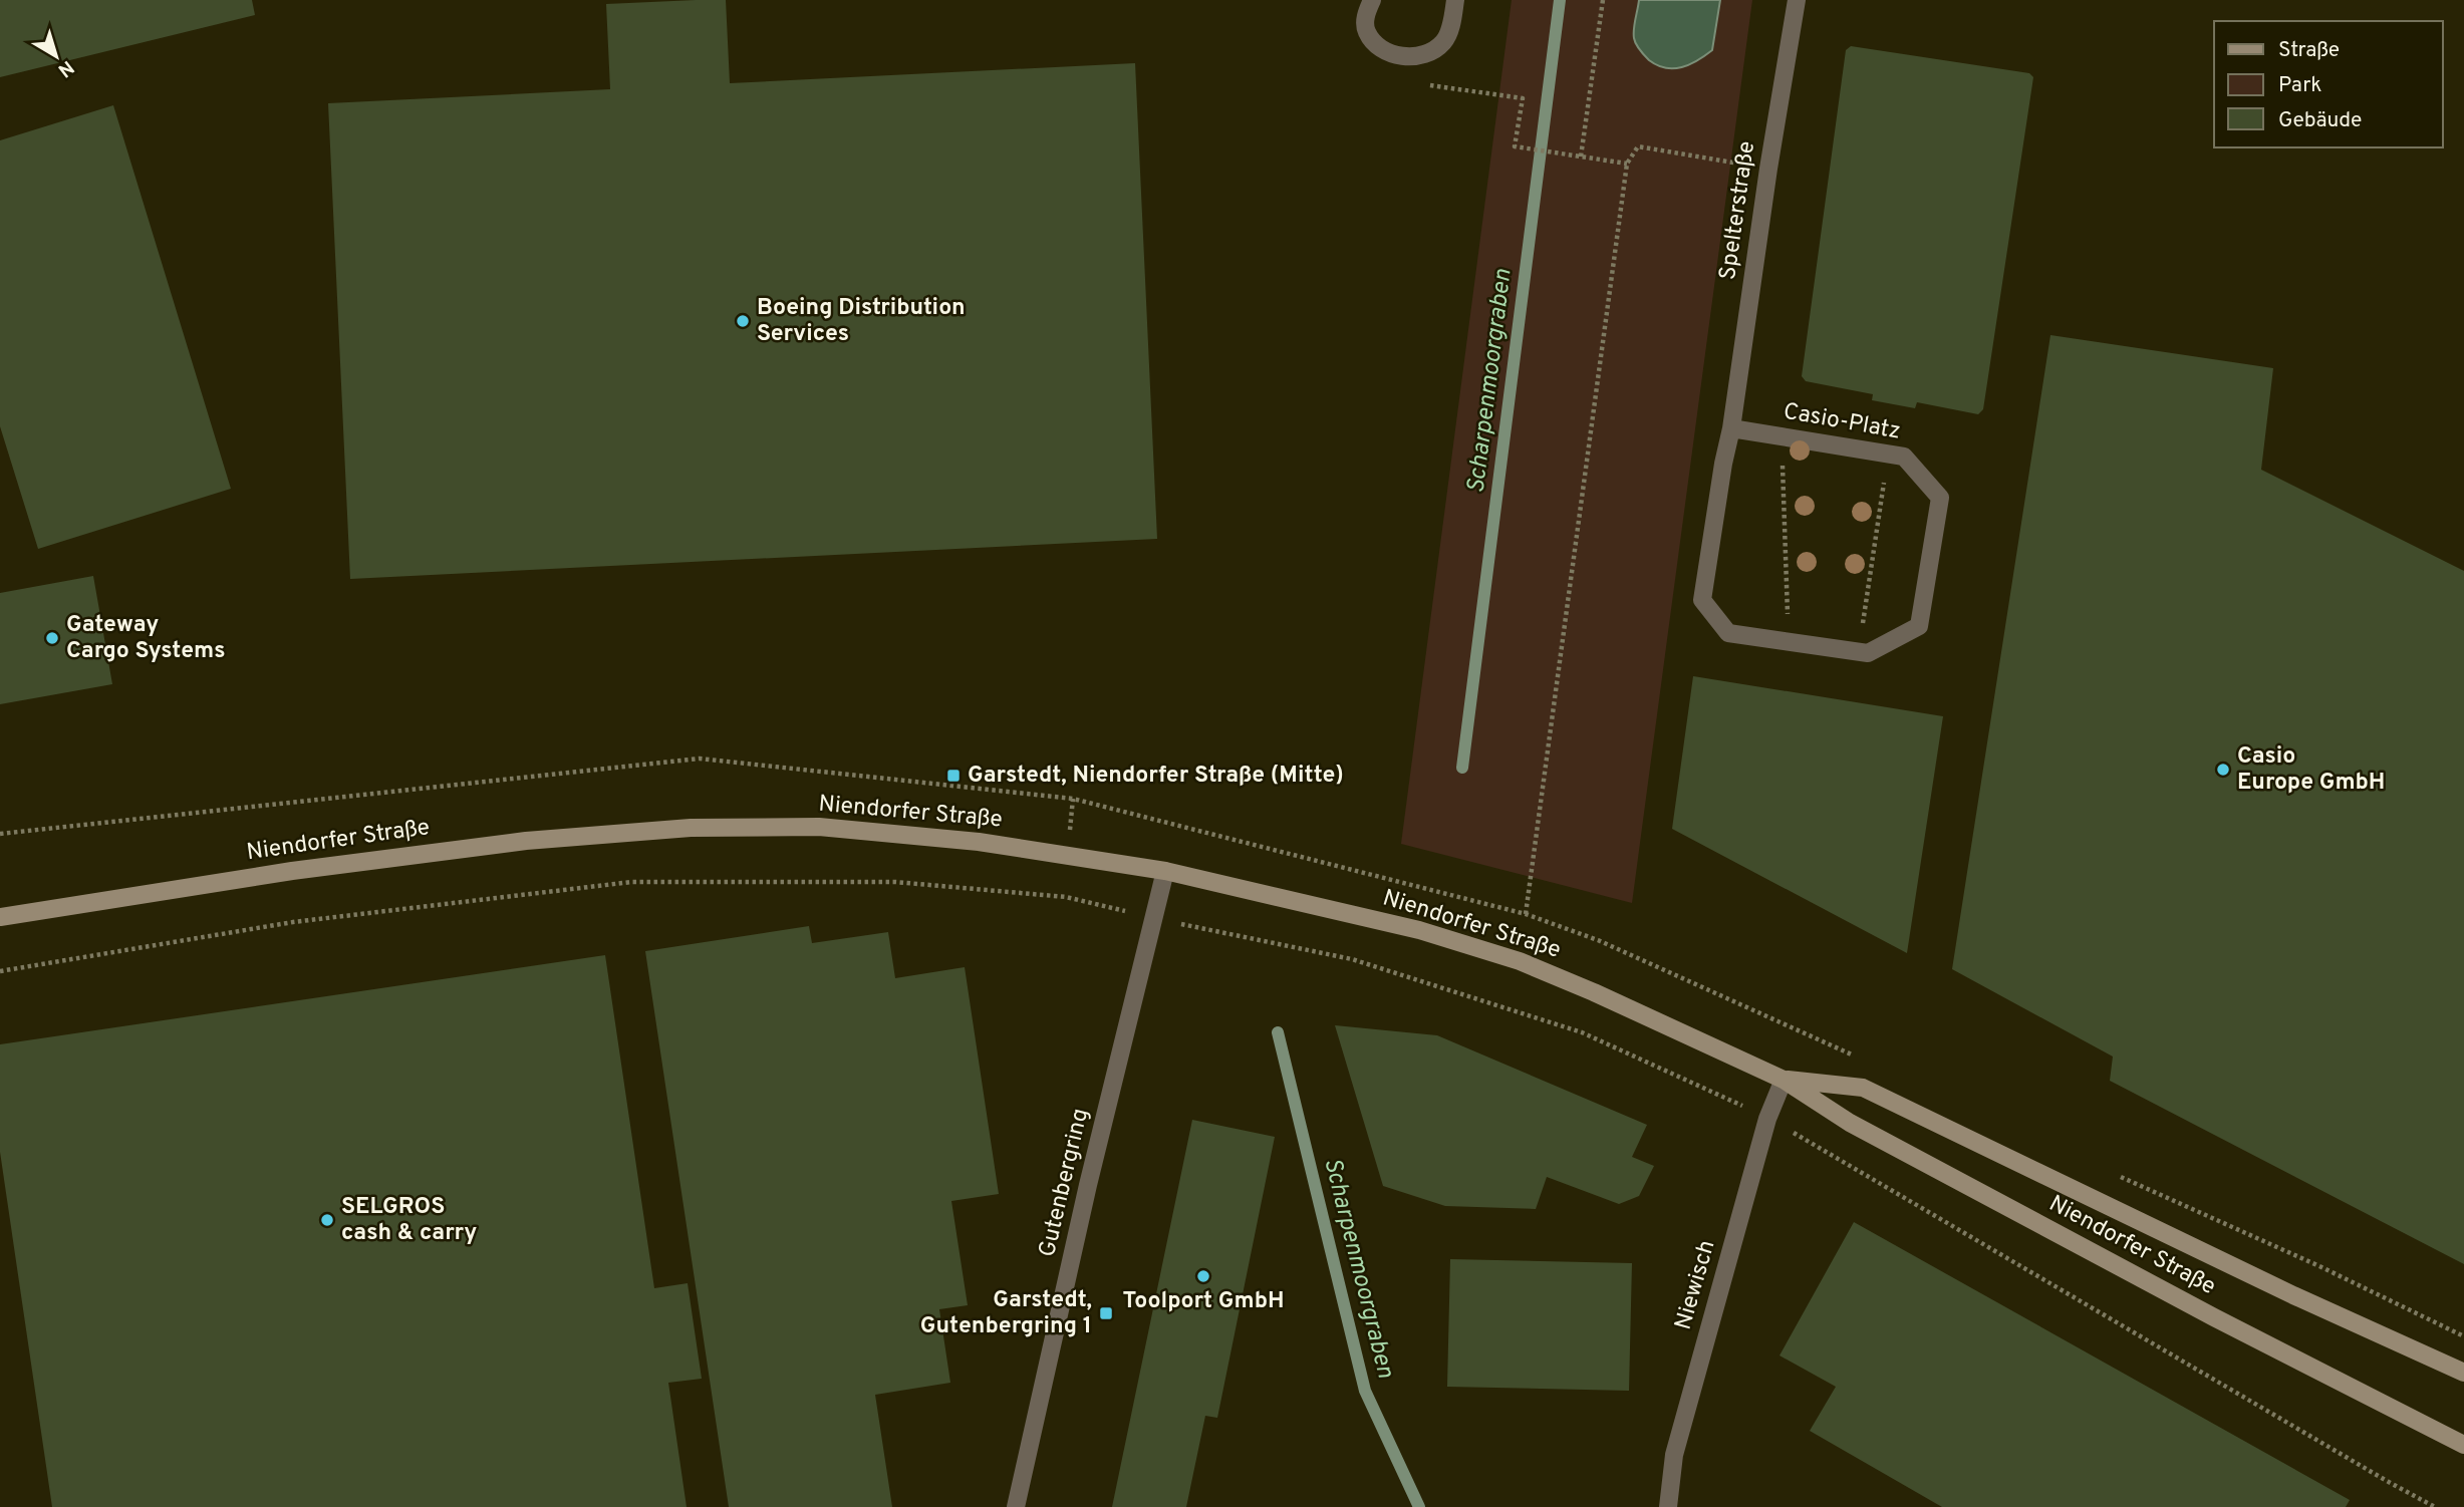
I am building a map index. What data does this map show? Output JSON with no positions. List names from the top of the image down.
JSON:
{
  "streets": {
    "main road": ["Niendorfer Straße"],
    "street": [
      "Spelterstraße",
      "Casio-Platz",
      "Gutenbergring",
      "Niewisch"
    ]
  },
  "crossings": [
    ["Spelterstraße", "Casio-Platz"],
    ["Niendorfer Straße", "Gutenbergring"],
    ["Niendorfer Straße", "Niewisch"]
  ],
  "water": ["Scharpenmoorgraben"],
  "places": {
    "other": [
      "Boeing Distribution Services",
      "Gateway Cargo Systems",
      "Casio Europe GmbH",
      "SELGROS cash & carry",
      "Toolport GmbH"
    ],
    "transit": ["Garstedt, Niendorfer Straße (Mitte)", "Garstedt, Gutenbergring 1"]
  },
  "legend": ["Straße", "Park", "Gebäude"],
  "north": "bottom right"
}
